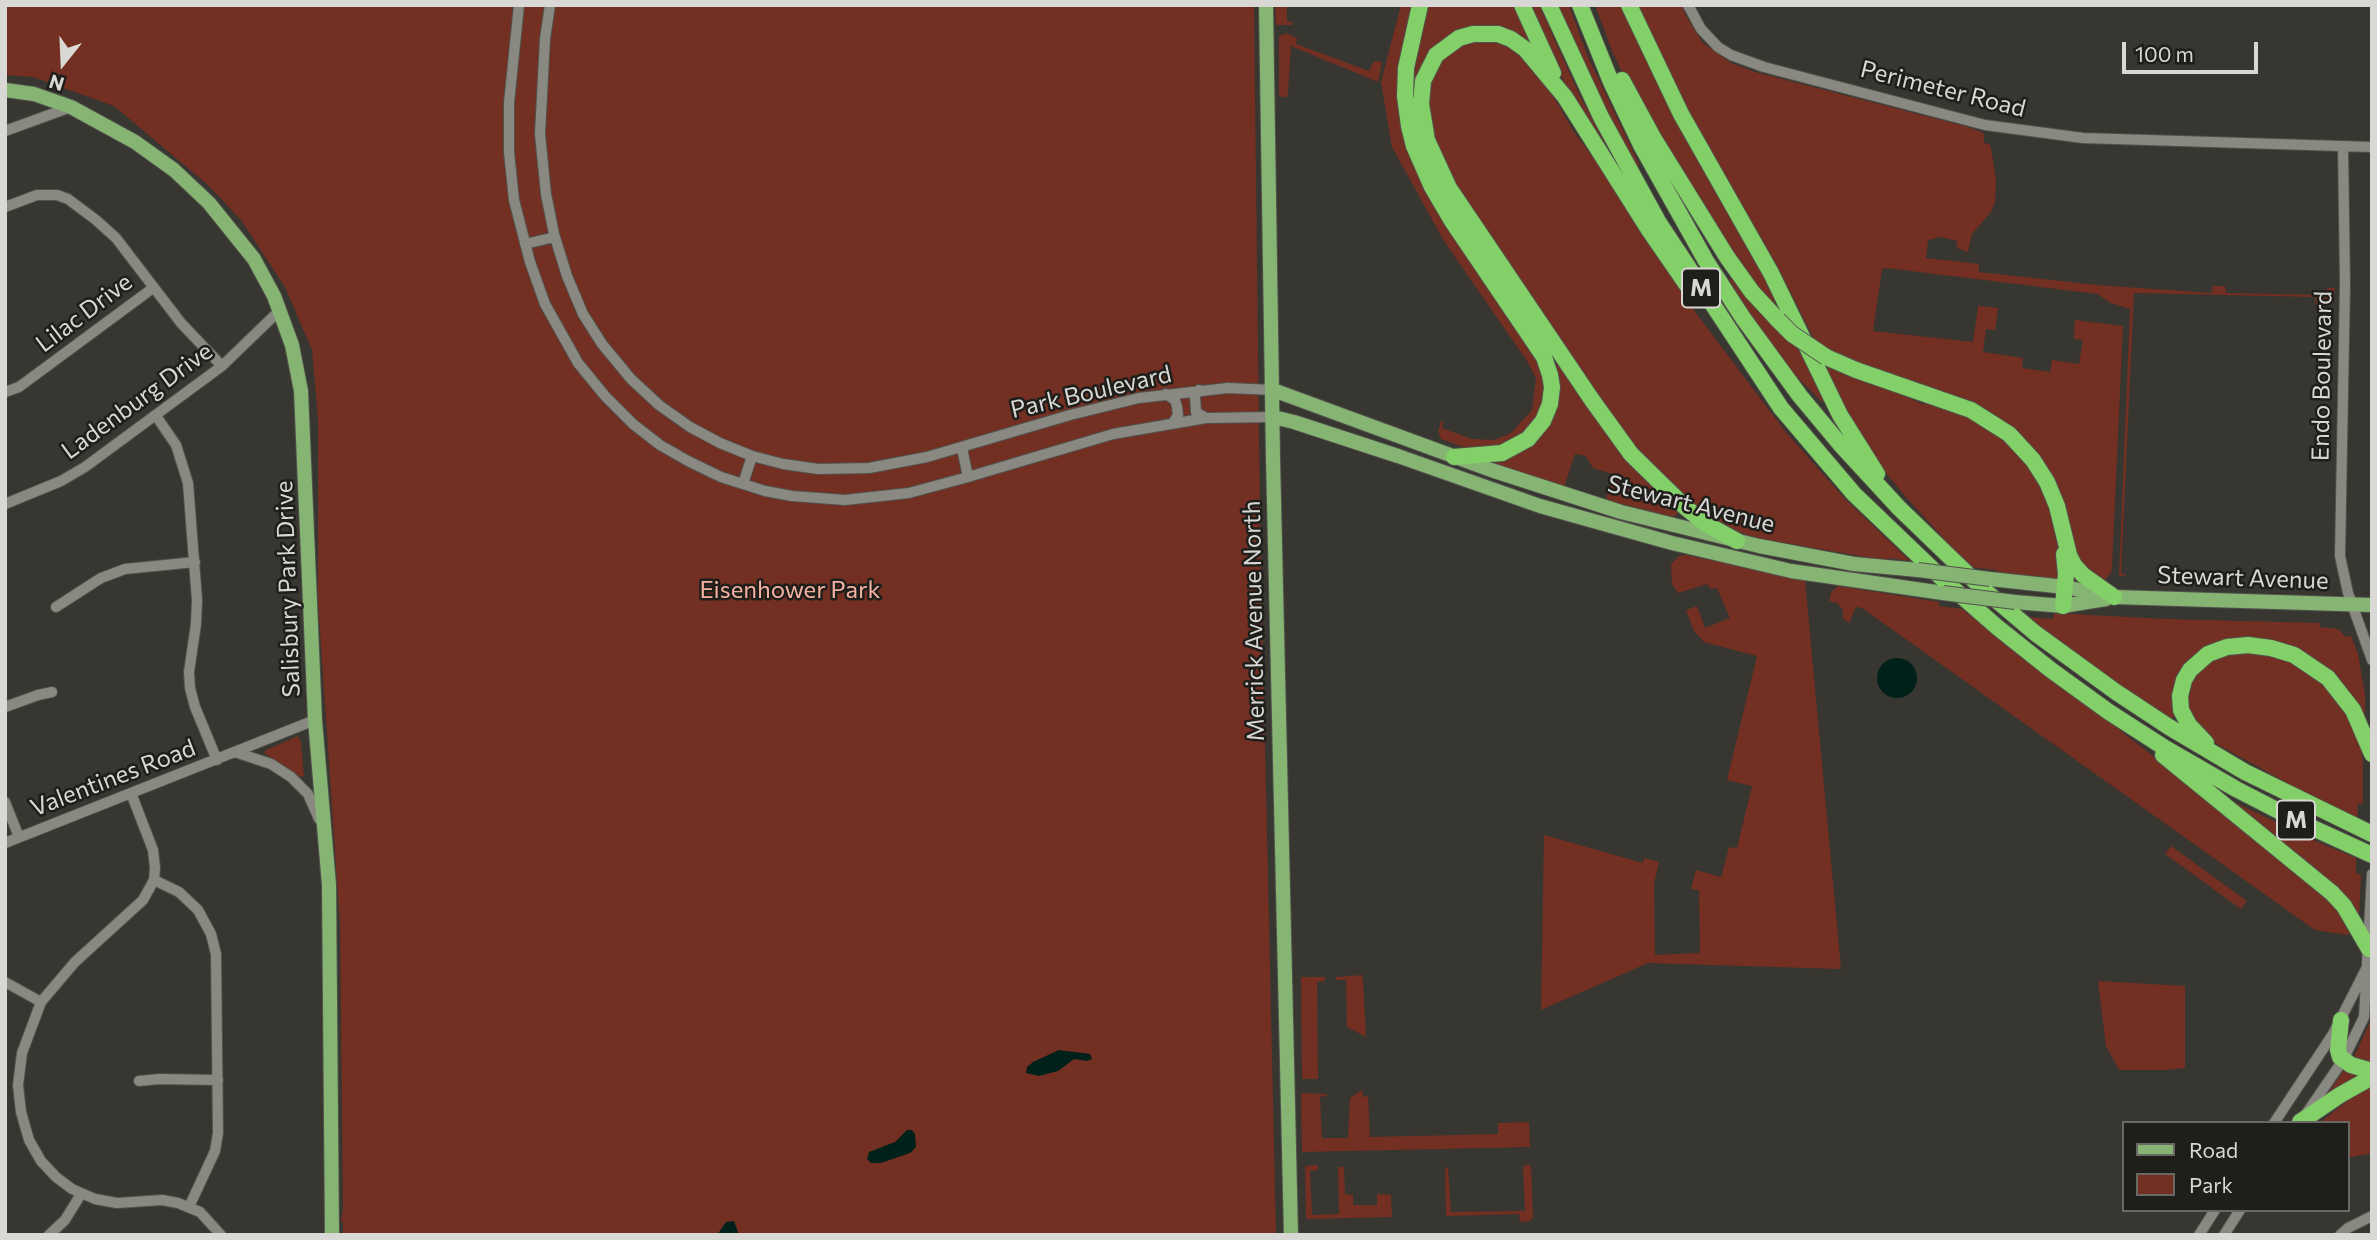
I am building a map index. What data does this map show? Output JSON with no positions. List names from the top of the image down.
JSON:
{
  "streets": {
    "highway": ["M"],
    "main road": ["Stewart Avenue", "Salisbury Park Drive", "Merrick Avenue North"],
    "street": [
      "Perimeter Road",
      "Lilac Drive",
      "Endo Boulevard",
      "Park Boulevard",
      "Ladenburg Drive",
      "Valentines Road"
    ]
  },
  "crossings": [
    ["Perimeter Road", "Endo Boulevard"],
    ["Endo Boulevard", "Stewart Avenue"],
    ["Park Boulevard", "Stewart Avenue"],
    ["Park Boulevard", "Merrick Avenue North"],
    ["Ladenburg Drive", "Salisbury Park Drive"],
    ["Stewart Avenue", "Merrick Avenue North"],
    ["Salisbury Park Drive", "Valentines Road"]
  ],
  "parks": ["Eisenhower Park"],
  "legend": ["Road", "Park"],
  "scale_bar": "100 m",
  "north": "bottom"
}
